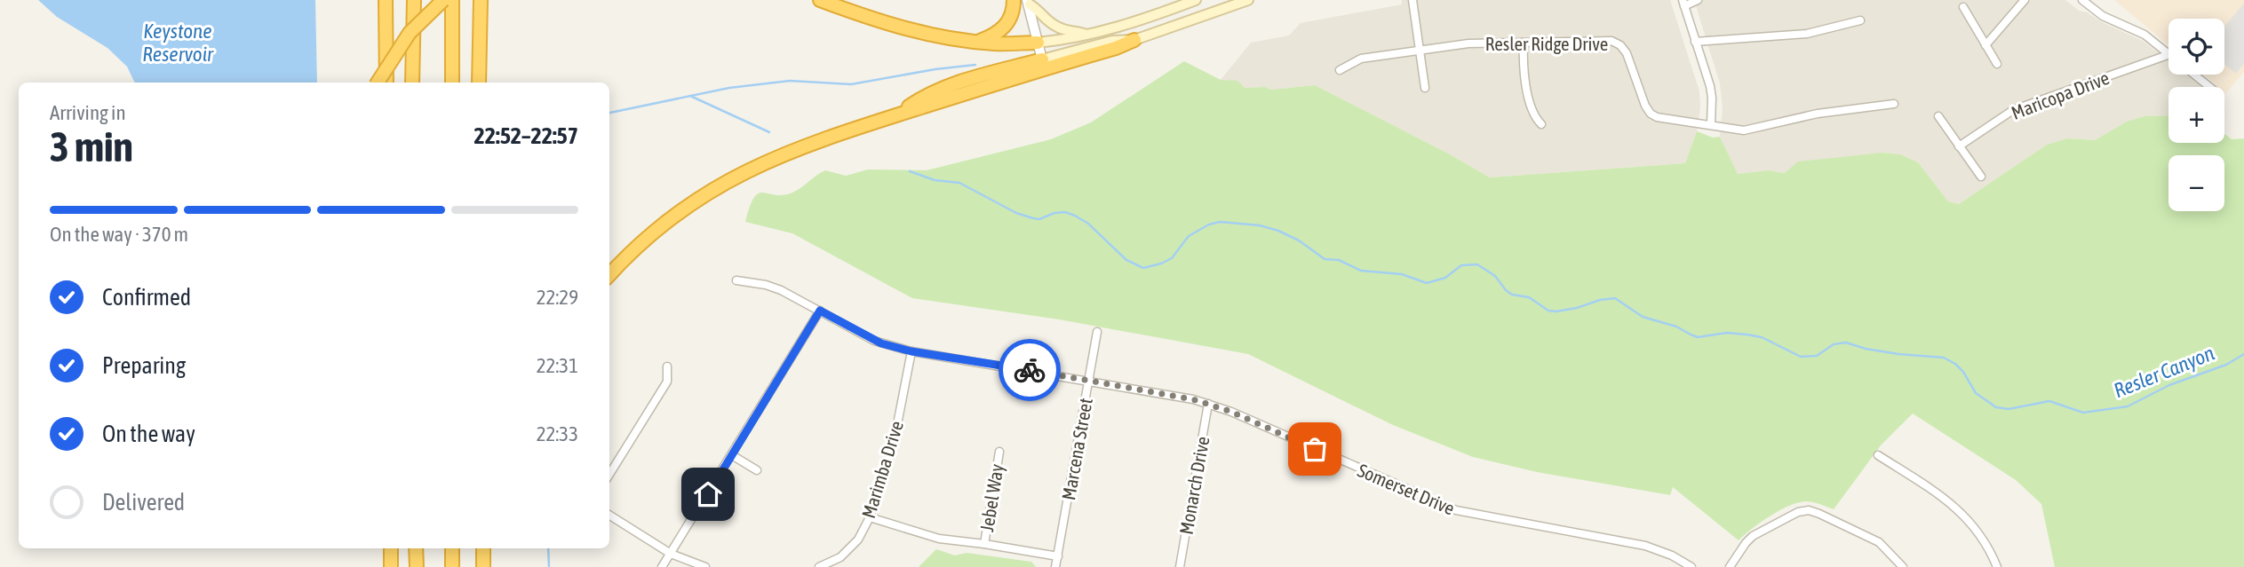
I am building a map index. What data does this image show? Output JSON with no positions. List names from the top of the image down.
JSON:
{
  "streets": {
    "street": [
      "Resler Ridge Drive",
      "Maricopa Drive",
      "Marcena Street",
      "Marimba Drive",
      "Monarch Drive",
      "Somerset Drive",
      "Jebel Way"
    ]
  },
  "crossings": [
    ["Marcena Street", "Somerset Drive"],
    ["Marimba Drive", "Somerset Drive"],
    ["Monarch Drive", "Somerset Drive"]
  ],
  "water": ["Keystone Reservoir", "Resler Canyon"],
  "page": {
    "map_buttons": ["+", "−"],
    "heading": ["3 min", "Arriving in", "22:52–22:57"],
    "bar": "On the way · 370 m",
    "list": [
      ["Confirmed", "22:29"],
      ["Preparing", "22:31"],
      ["On the way", "22:33"],
      "Delivered"
    ]
  }
}
